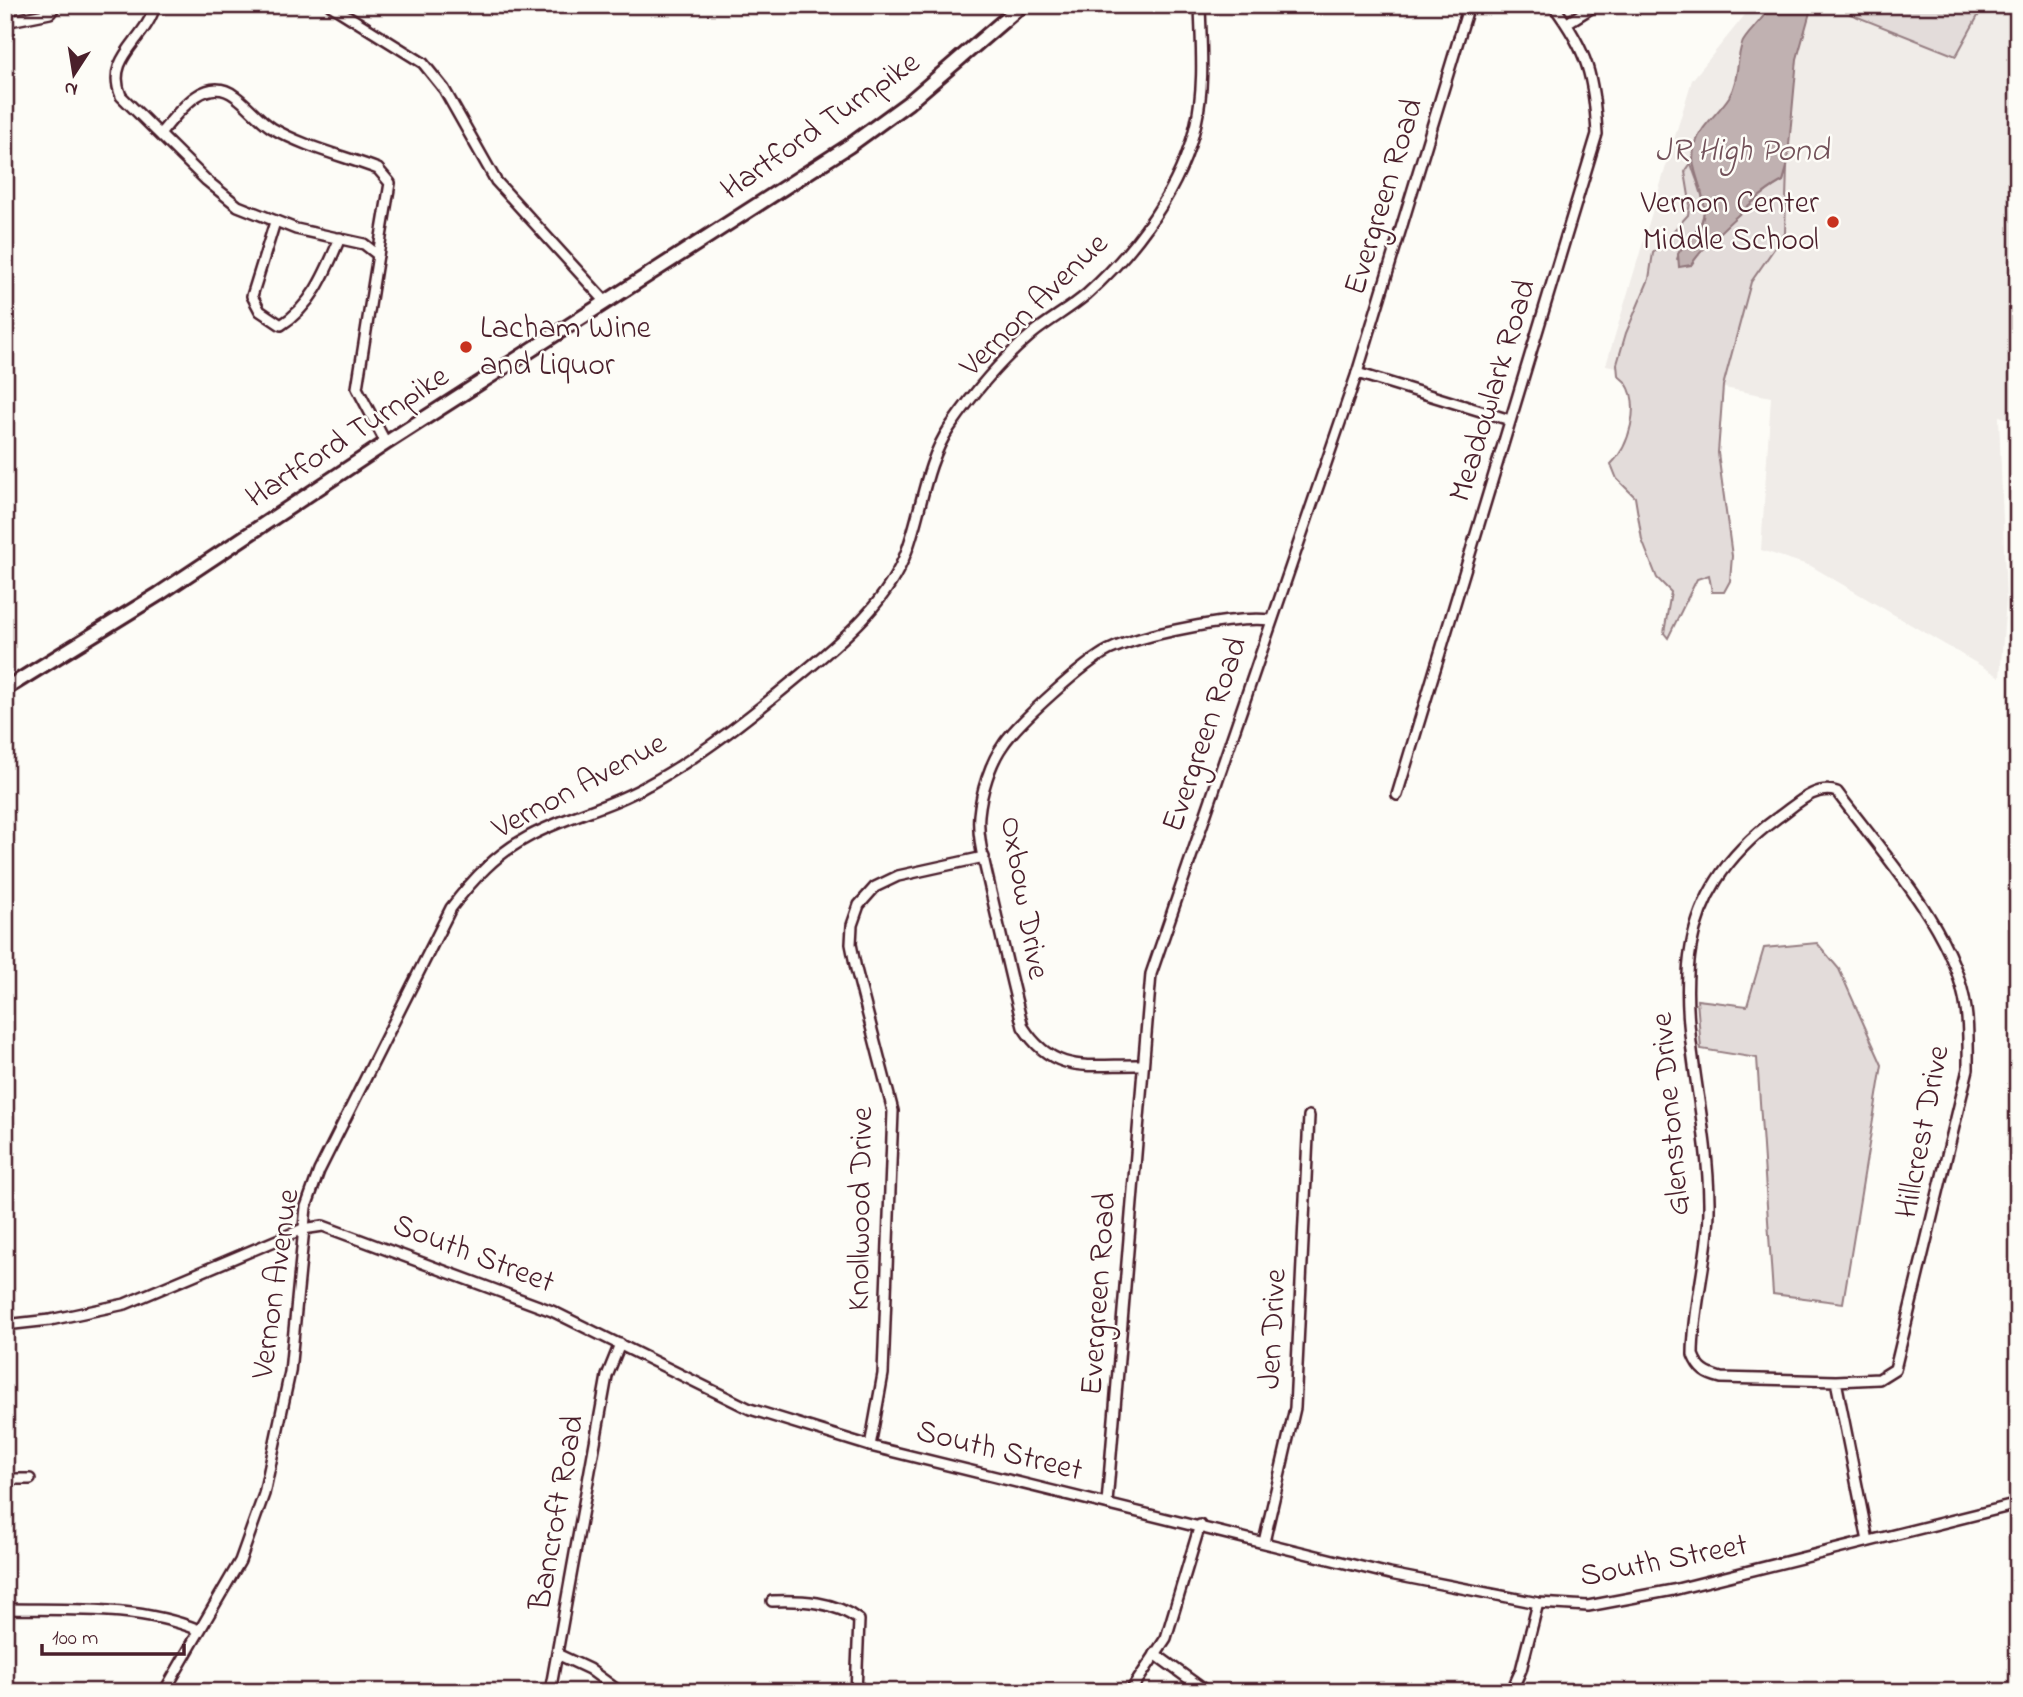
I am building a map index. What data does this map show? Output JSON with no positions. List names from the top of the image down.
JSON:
{
  "streets": {
    "main road": ["Hartford Turnpike"],
    "street": [
      "Evergreen Road",
      "Vernon Avenue",
      "Meadowlark Road",
      "Oxbow Drive",
      "Glenstone Drive",
      "Hillcrest Drive",
      "Knollwood Drive",
      "South Street",
      "Jen Drive",
      "Bancroft Road"
    ]
  },
  "crossings": [
    ["Evergreen Road", "Oxbow Drive"],
    ["Evergreen Road", "South Street"],
    ["Vernon Avenue", "South Street"],
    ["Oxbow Drive", "Knollwood Drive"],
    ["Glenstone Drive", "Hillcrest Drive"],
    ["Knollwood Drive", "South Street"],
    ["South Street", "Jen Drive"],
    ["South Street", "Bancroft Road"]
  ],
  "water": ["JR High Pond"],
  "places": ["Vernon Center Middle School", "Lacham Wine and Liquor"],
  "scale_bar": "100 m",
  "north": "bottom"
}
